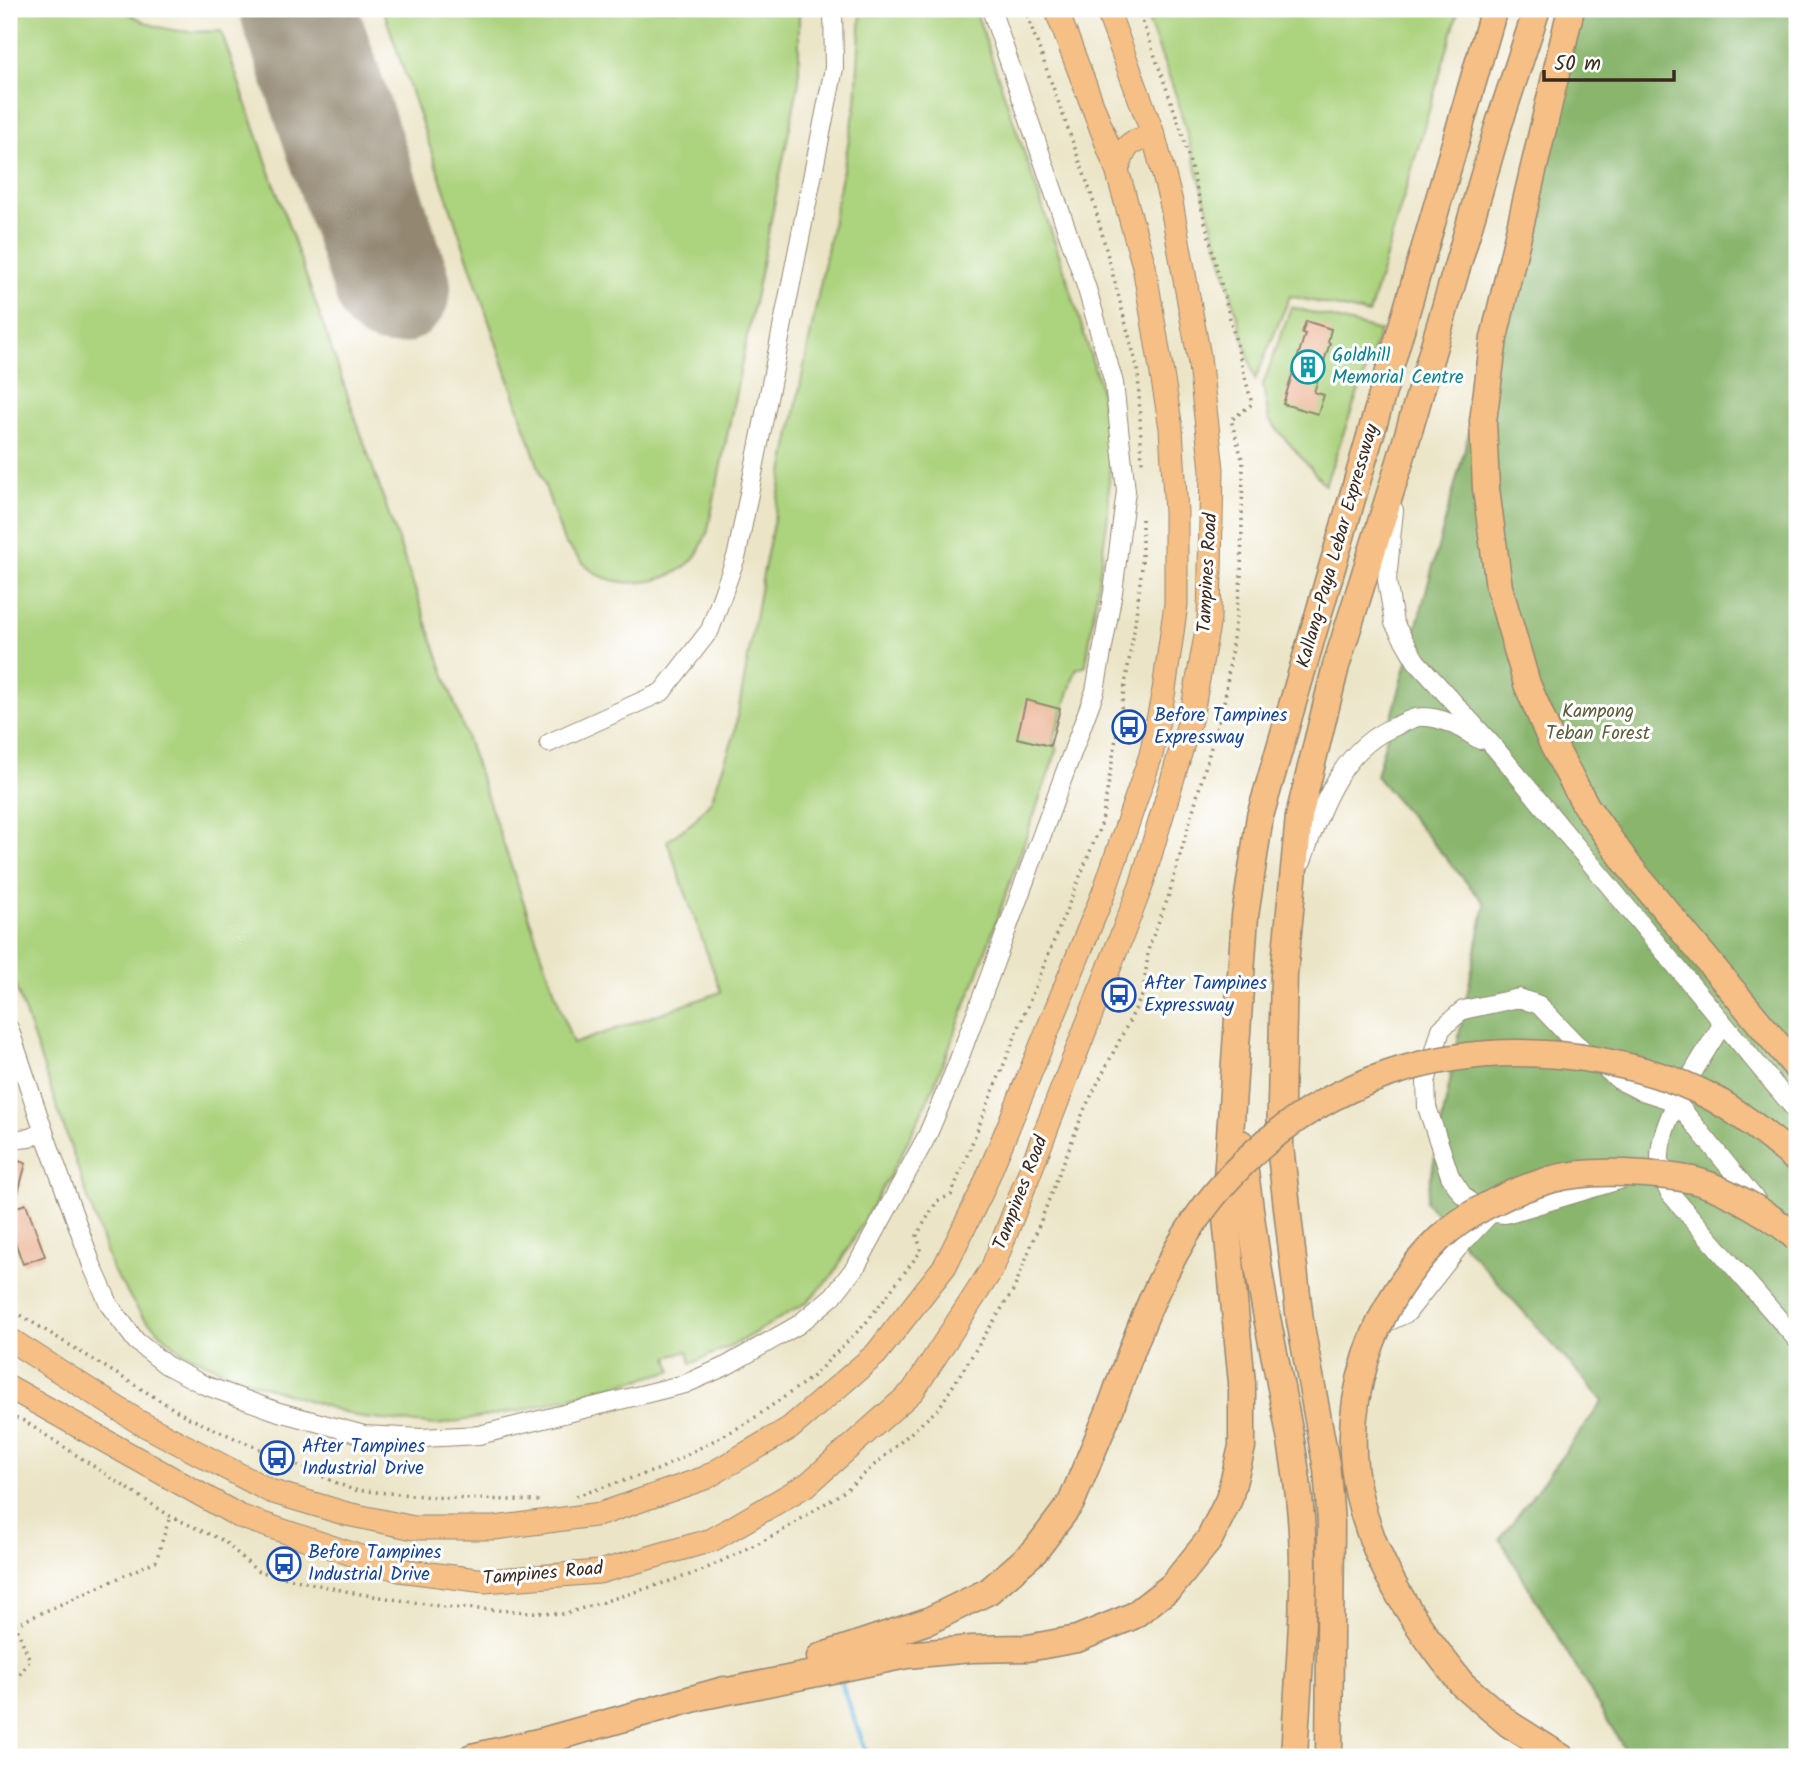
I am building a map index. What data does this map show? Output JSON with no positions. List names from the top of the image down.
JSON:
{
  "streets": {
    "highway": ["Kallang-Paya Lebar Expressway"],
    "main road": ["Tampines Road"]
  },
  "parks": ["Kampong Teban Forest"],
  "places": {
    "building": ["Goldhill Memorial Centre"],
    "bus stop": [
      "Before Tampines Expressway",
      "After Tampines Expressway",
      "After Tampines Industrial Drive",
      "Before Tampines Industrial Drive"
    ]
  },
  "scale_bar": "50 m"
}
